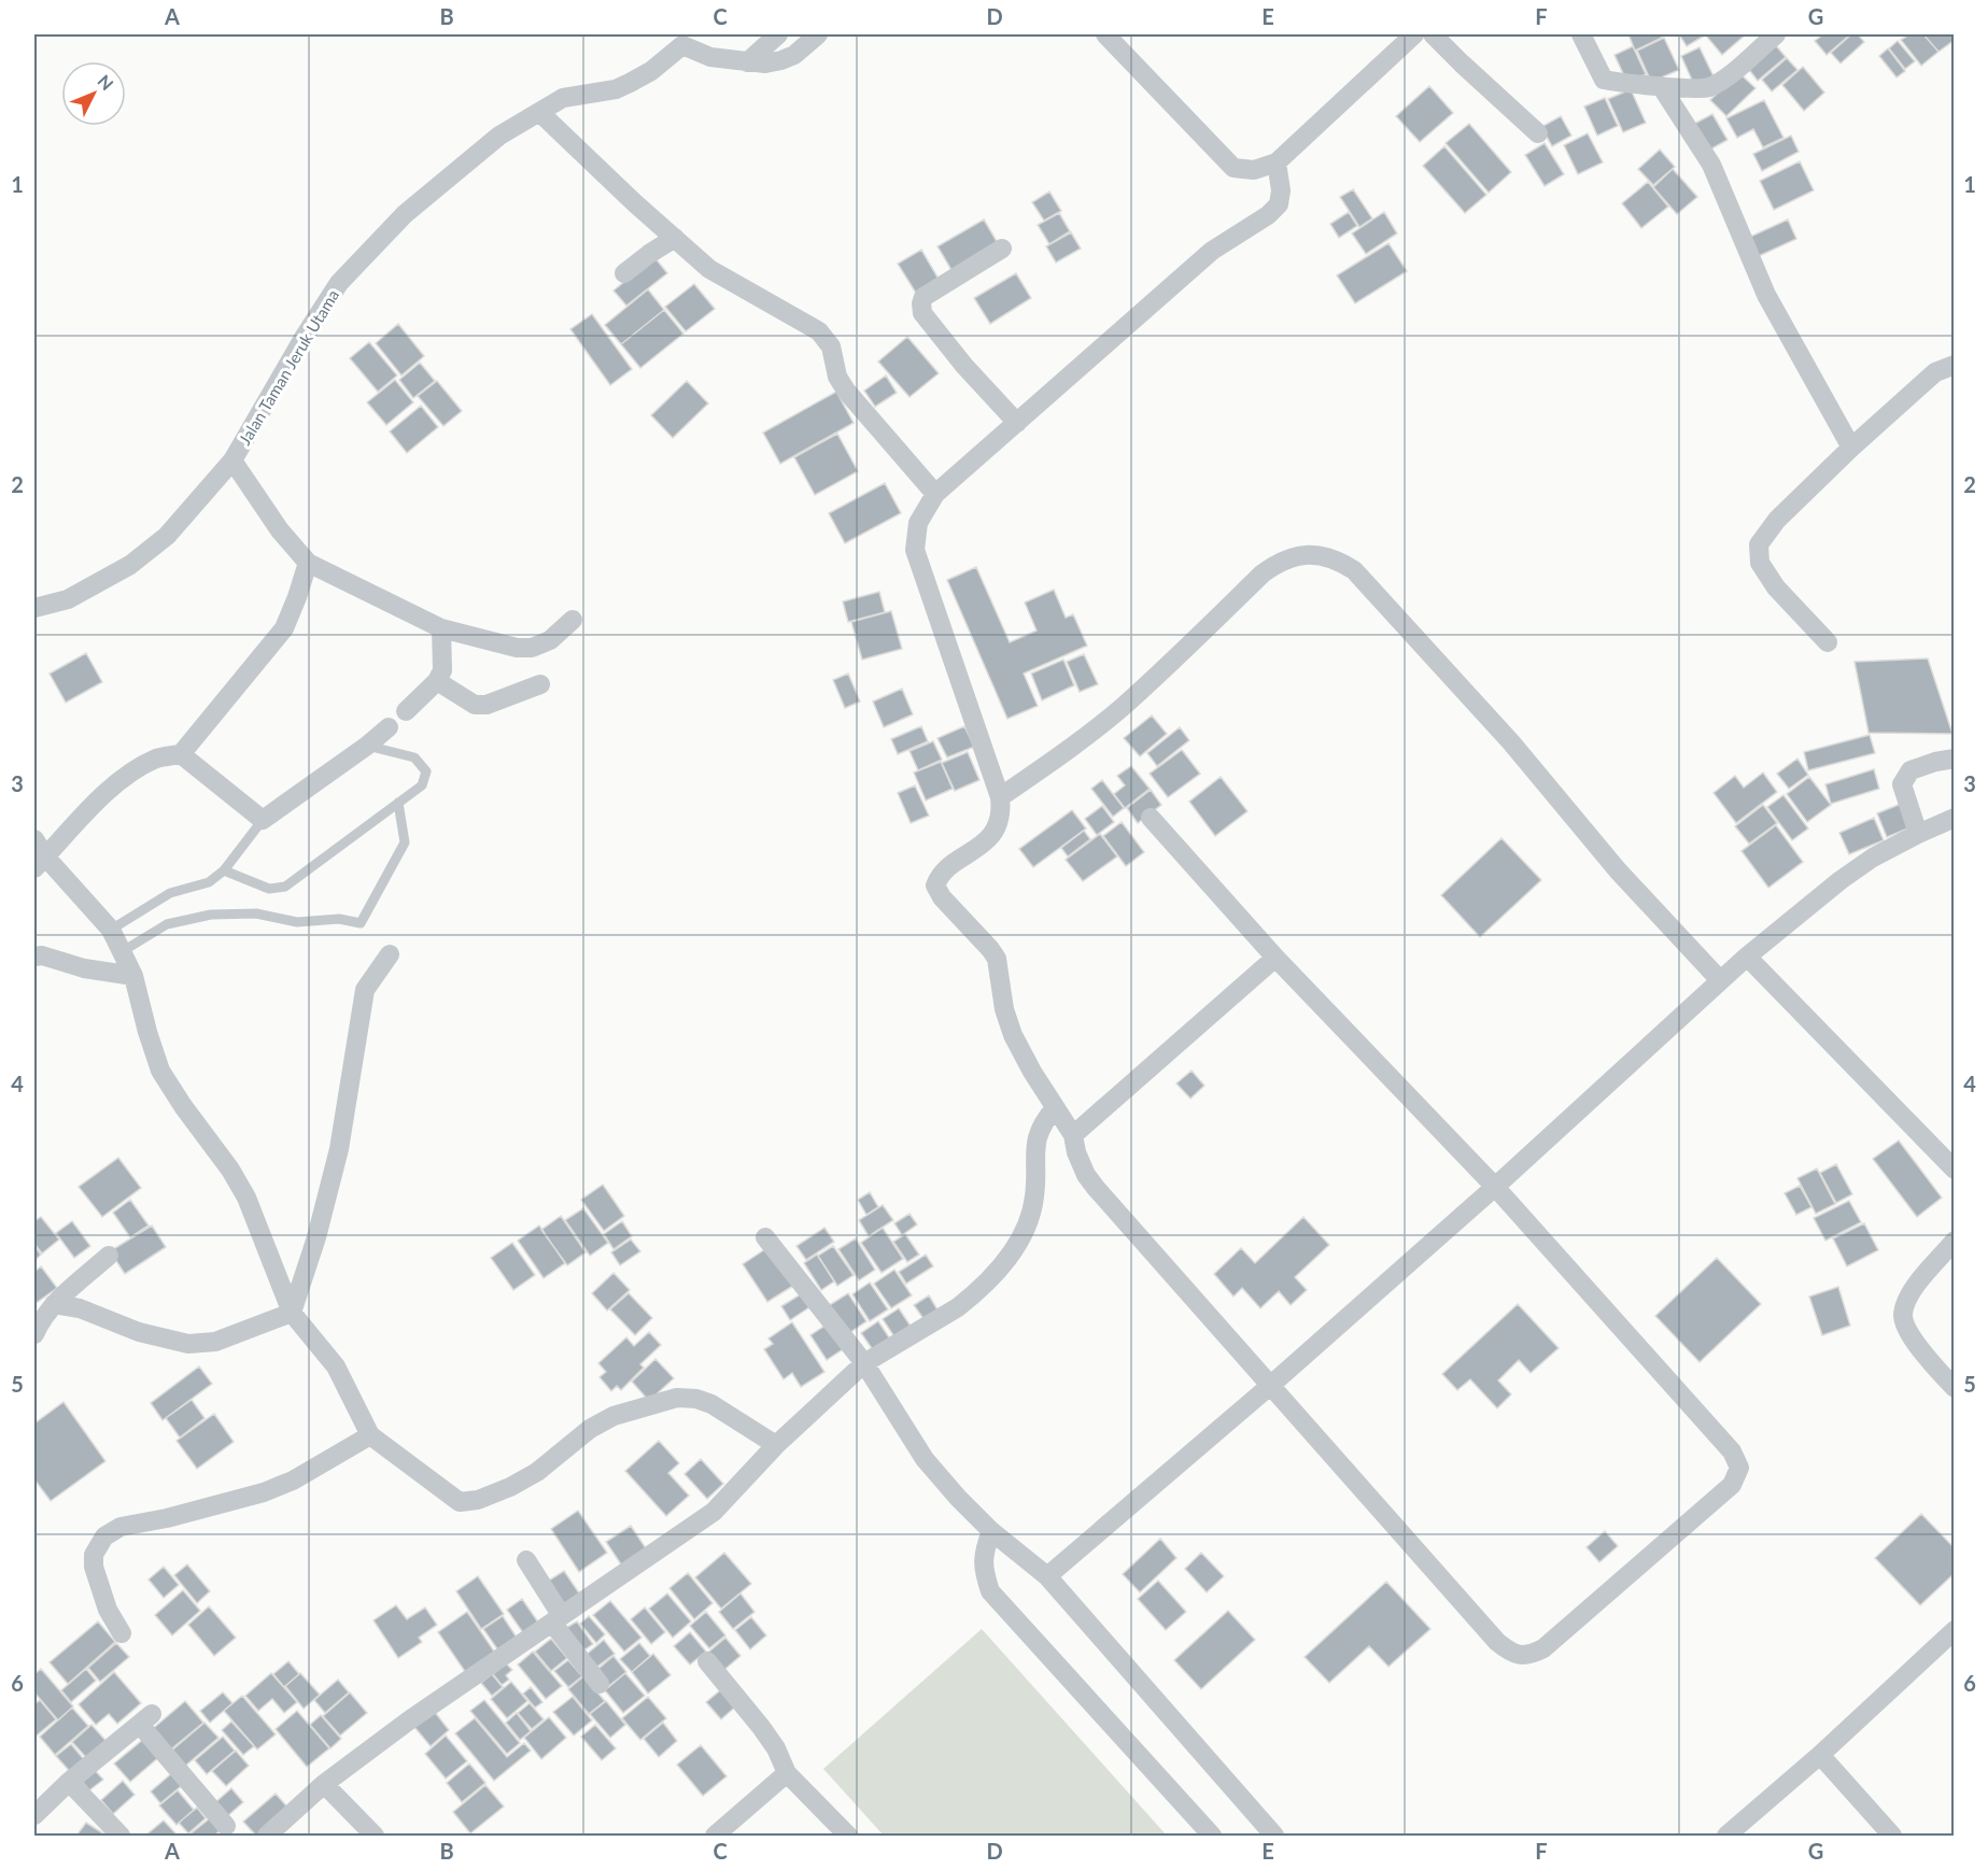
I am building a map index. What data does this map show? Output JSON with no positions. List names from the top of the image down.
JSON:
{
  "streets": {
    "street": ["Jalan Taman Jeruk Utama"]
  },
  "north": "top right",
  "grid": {
    "columns": [
      "A",
      "B",
      "C",
      "D",
      "E",
      "F",
      "G"
    ],
    "rows": [
      "1",
      "2",
      "3",
      "4",
      "5",
      "6"
    ]
  }
}
